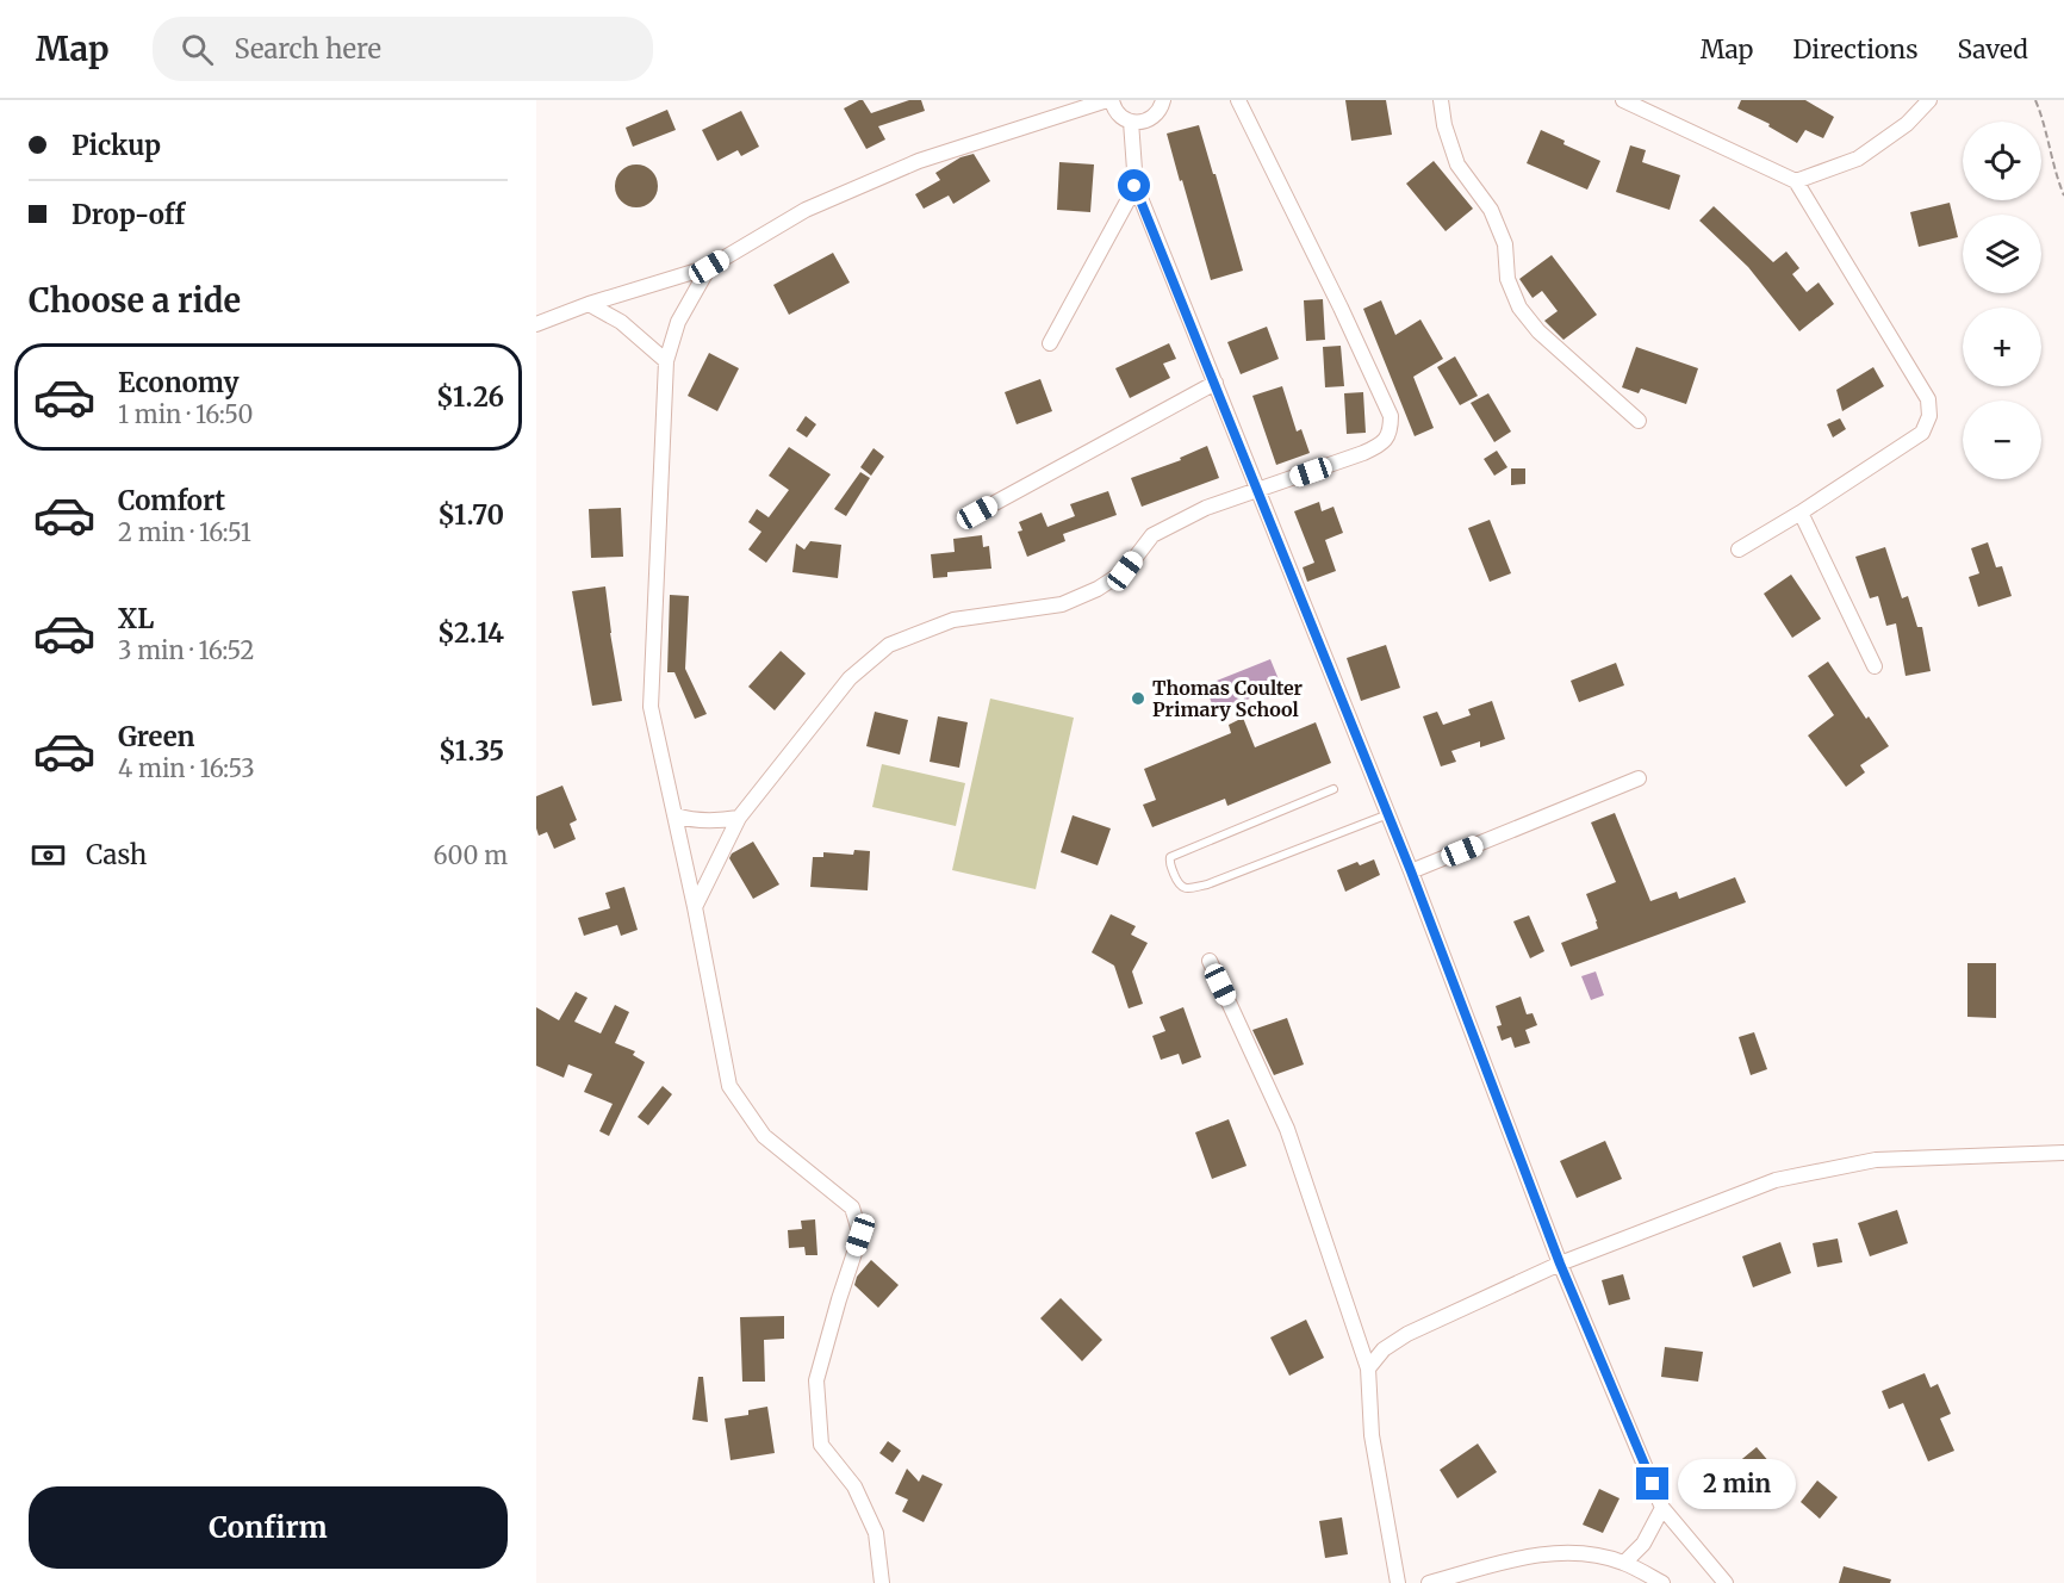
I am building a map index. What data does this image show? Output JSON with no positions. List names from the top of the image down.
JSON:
{
  "places": ["Thomas Coulter Primary School"],
  "page": {
    "header": "Map",
    "search": "Search here",
    "nav": ["Map", "Directions", "Saved"],
    "banner": ["Pickup", "Drop-off"],
    "map_buttons": ["+", "−"],
    "heading": "Choose a ride",
    "list": [
      {
        "name": "Economy",
        "note": "1 min · 16:50",
        "value": "$1.26"
      },
      {
        "name": "Comfort",
        "note": "2 min · 16:51",
        "value": "$1.70"
      },
      {
        "name": "XL",
        "note": "3 min · 16:52",
        "value": "$2.14"
      },
      {
        "name": "Green",
        "note": "4 min · 16:53",
        "value": "$1.35"
      }
    ],
    "pay": ["Cash", "600 m"],
    "bubble": "2 min",
    "buttons": "Confirm"
  }
}
